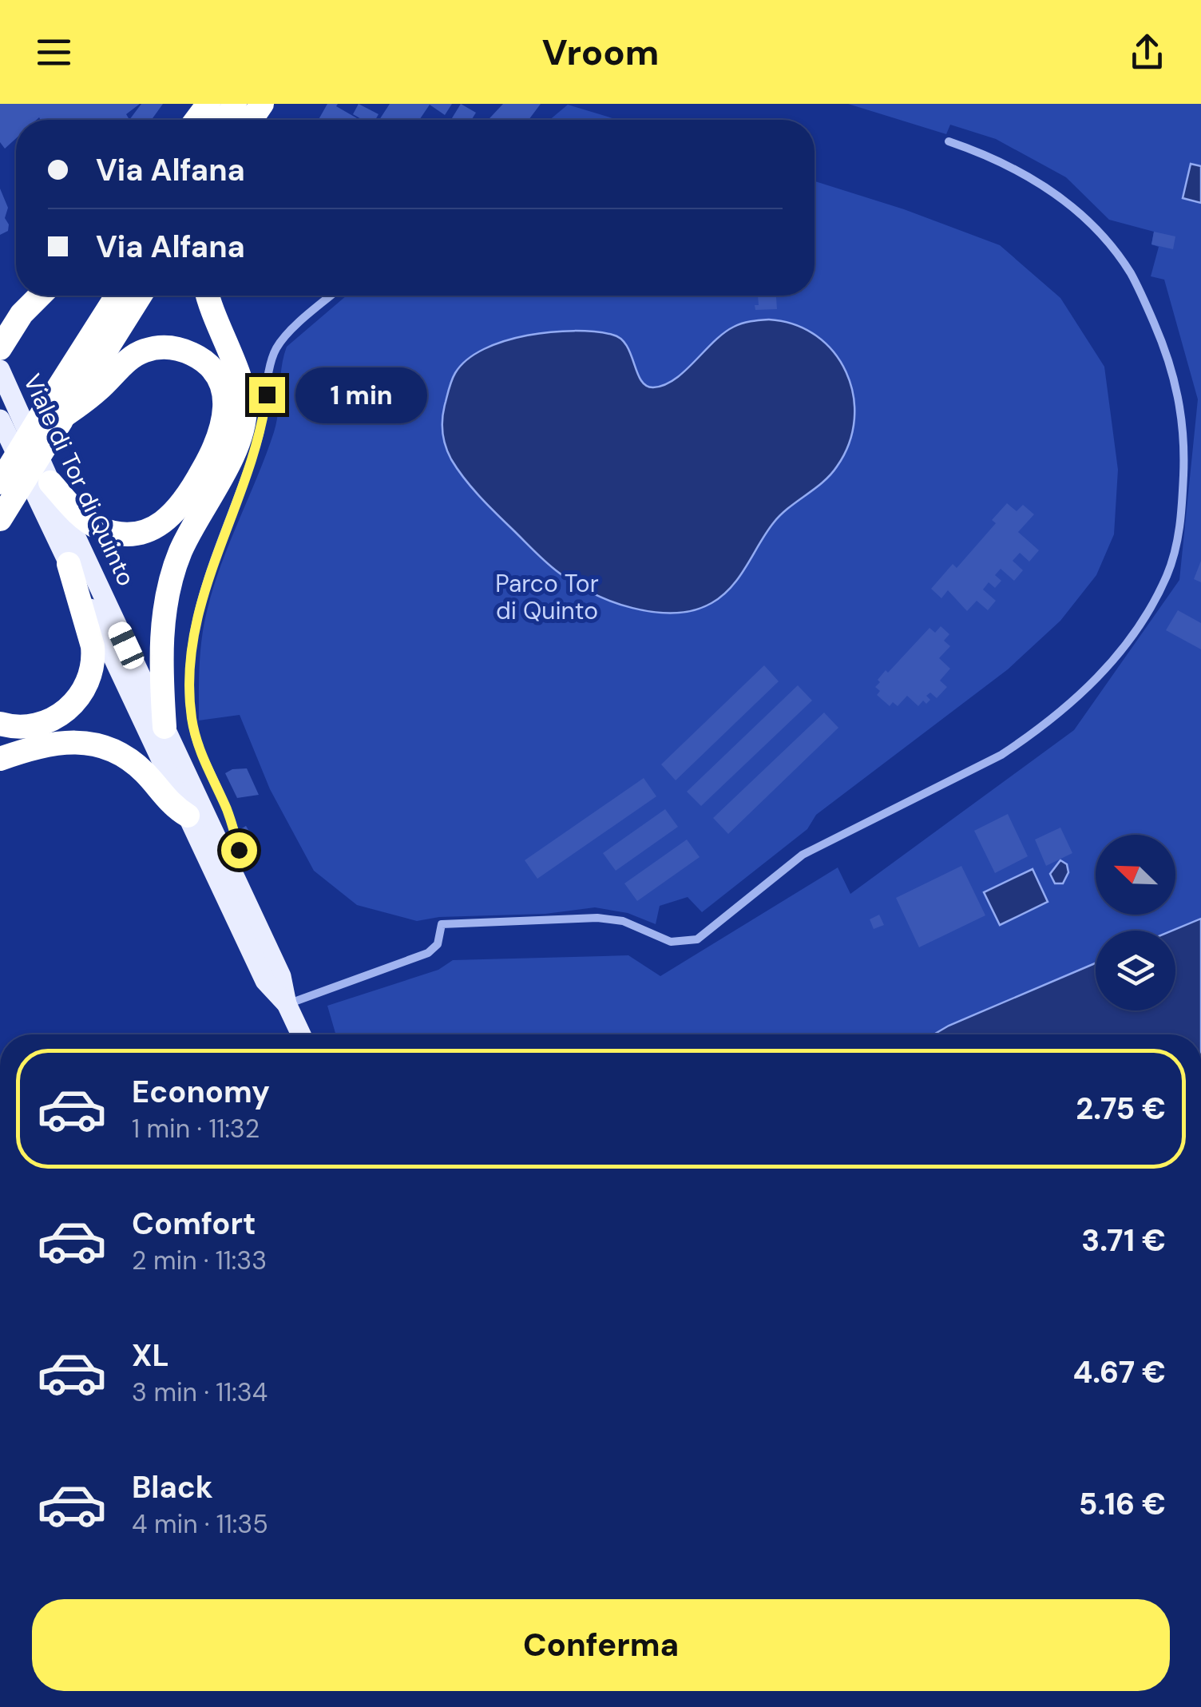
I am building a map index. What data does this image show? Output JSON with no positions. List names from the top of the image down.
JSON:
{
  "streets": {
    "main road": ["Viale di Tor di Quinto"]
  },
  "parks": ["Parco Tor di Quinto"],
  "north": "top left",
  "page": {
    "header": "Vroom",
    "banner": ["Via Alfana", "Via Alfana"],
    "bubble": "1 min",
    "list": [
      {
        "name": "Economy",
        "note": "1 min · 11:32",
        "value": "2.75 €"
      },
      {
        "name": "Comfort",
        "note": "2 min · 11:33",
        "value": "3.71 €"
      },
      {
        "name": "XL",
        "note": "3 min · 11:34",
        "value": "4.67 €"
      },
      {
        "name": "Black",
        "note": "4 min · 11:35",
        "value": "5.16 €"
      }
    ],
    "buttons": "Conferma"
  }
}
